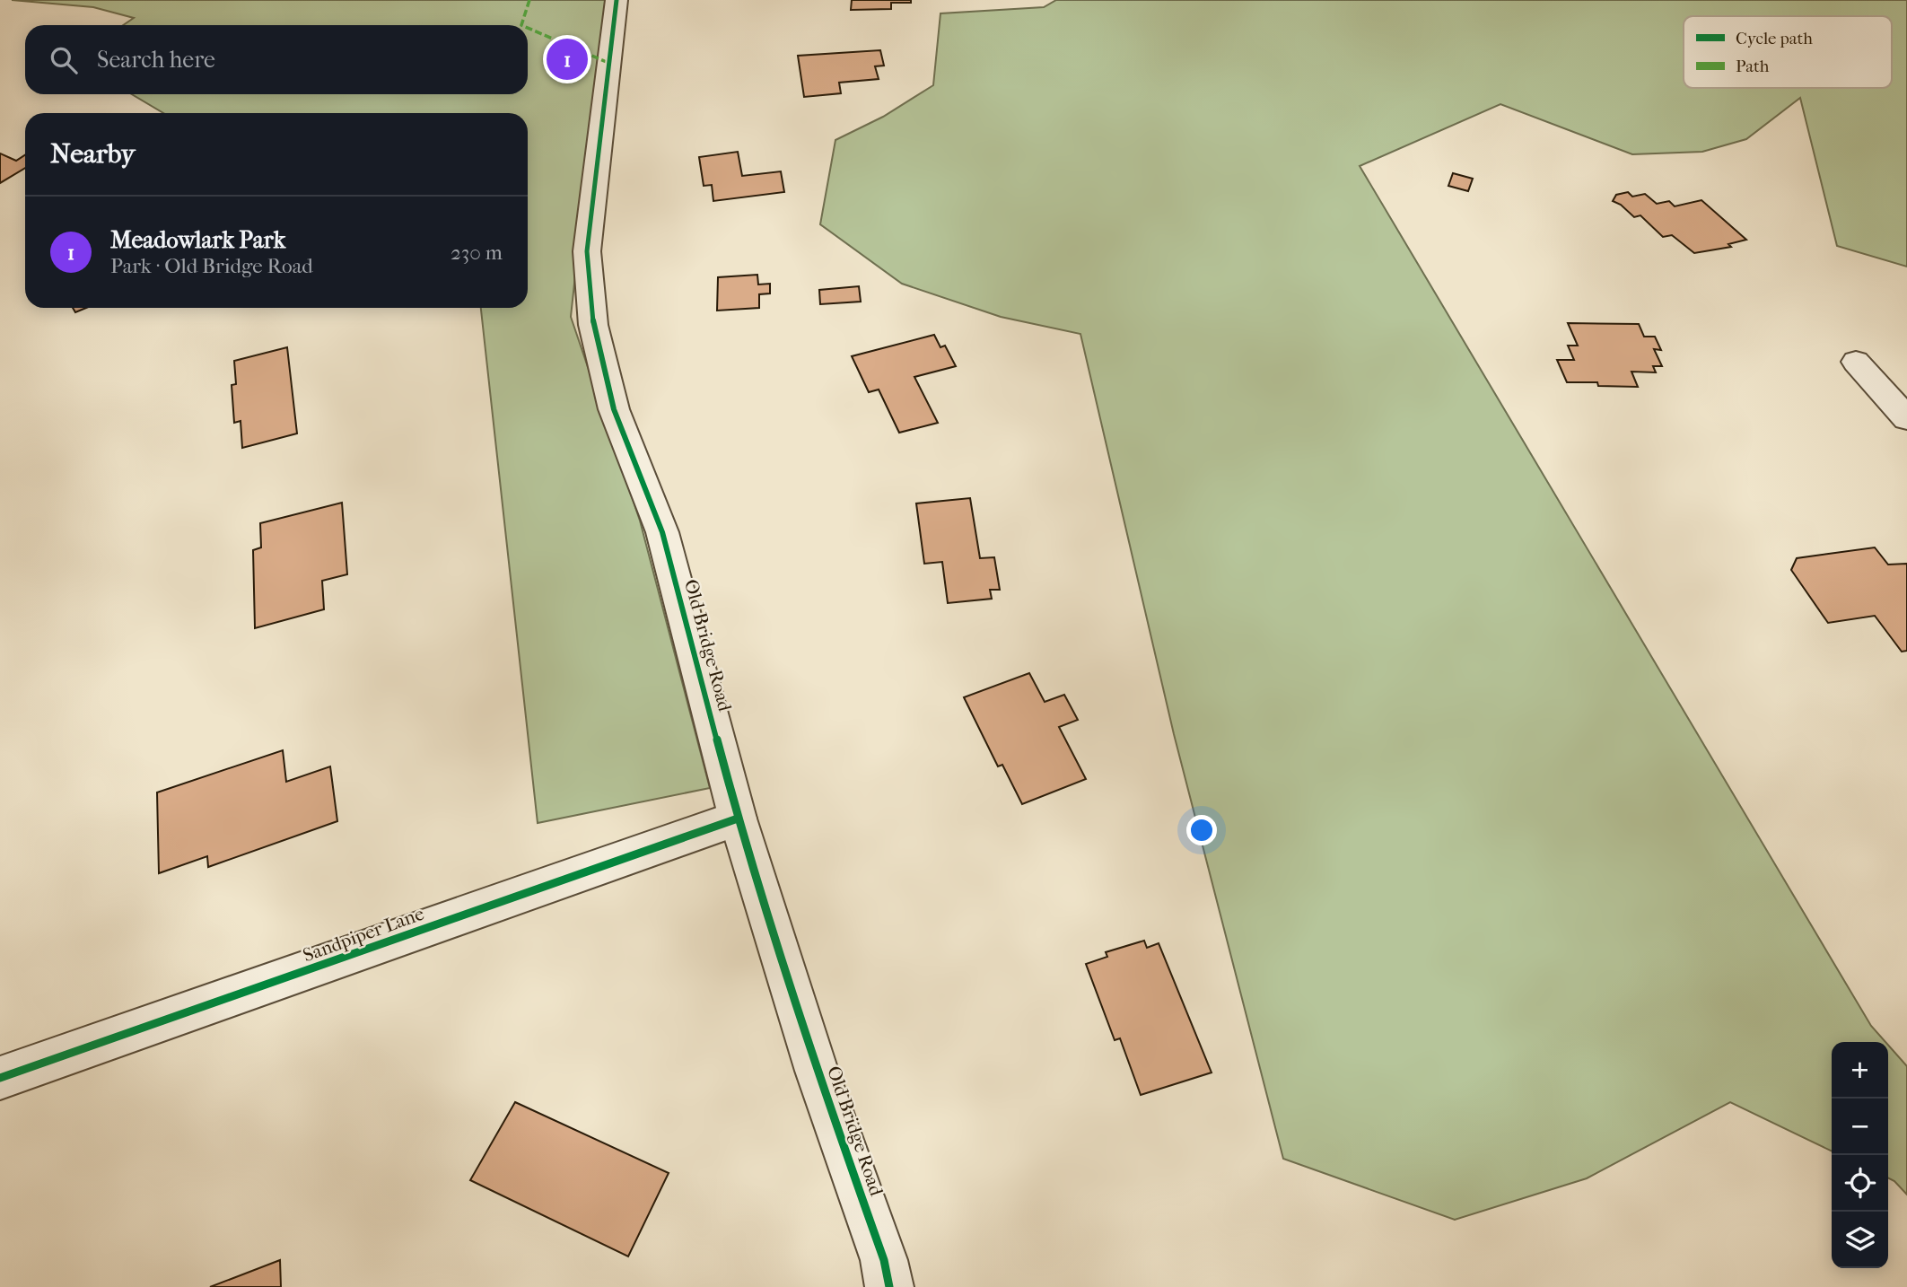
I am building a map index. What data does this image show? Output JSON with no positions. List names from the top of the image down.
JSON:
{
  "streets": {
    "street": ["Old Bridge Road", "Sandpiper Lane"]
  },
  "crossings": [
    ["Old Bridge Road", "Sandpiper Lane"]
  ],
  "legend": ["Cycle path", "Path"],
  "page": {
    "search": "Search here",
    "pins": "1",
    "heading": "Nearby",
    "list": [
      {
        "mark": "1",
        "name": "Meadowlark Park",
        "note": "Park · Old Bridge Road",
        "value": "230 m"
      }
    ],
    "map_buttons": ["+", "−"]
  }
}
